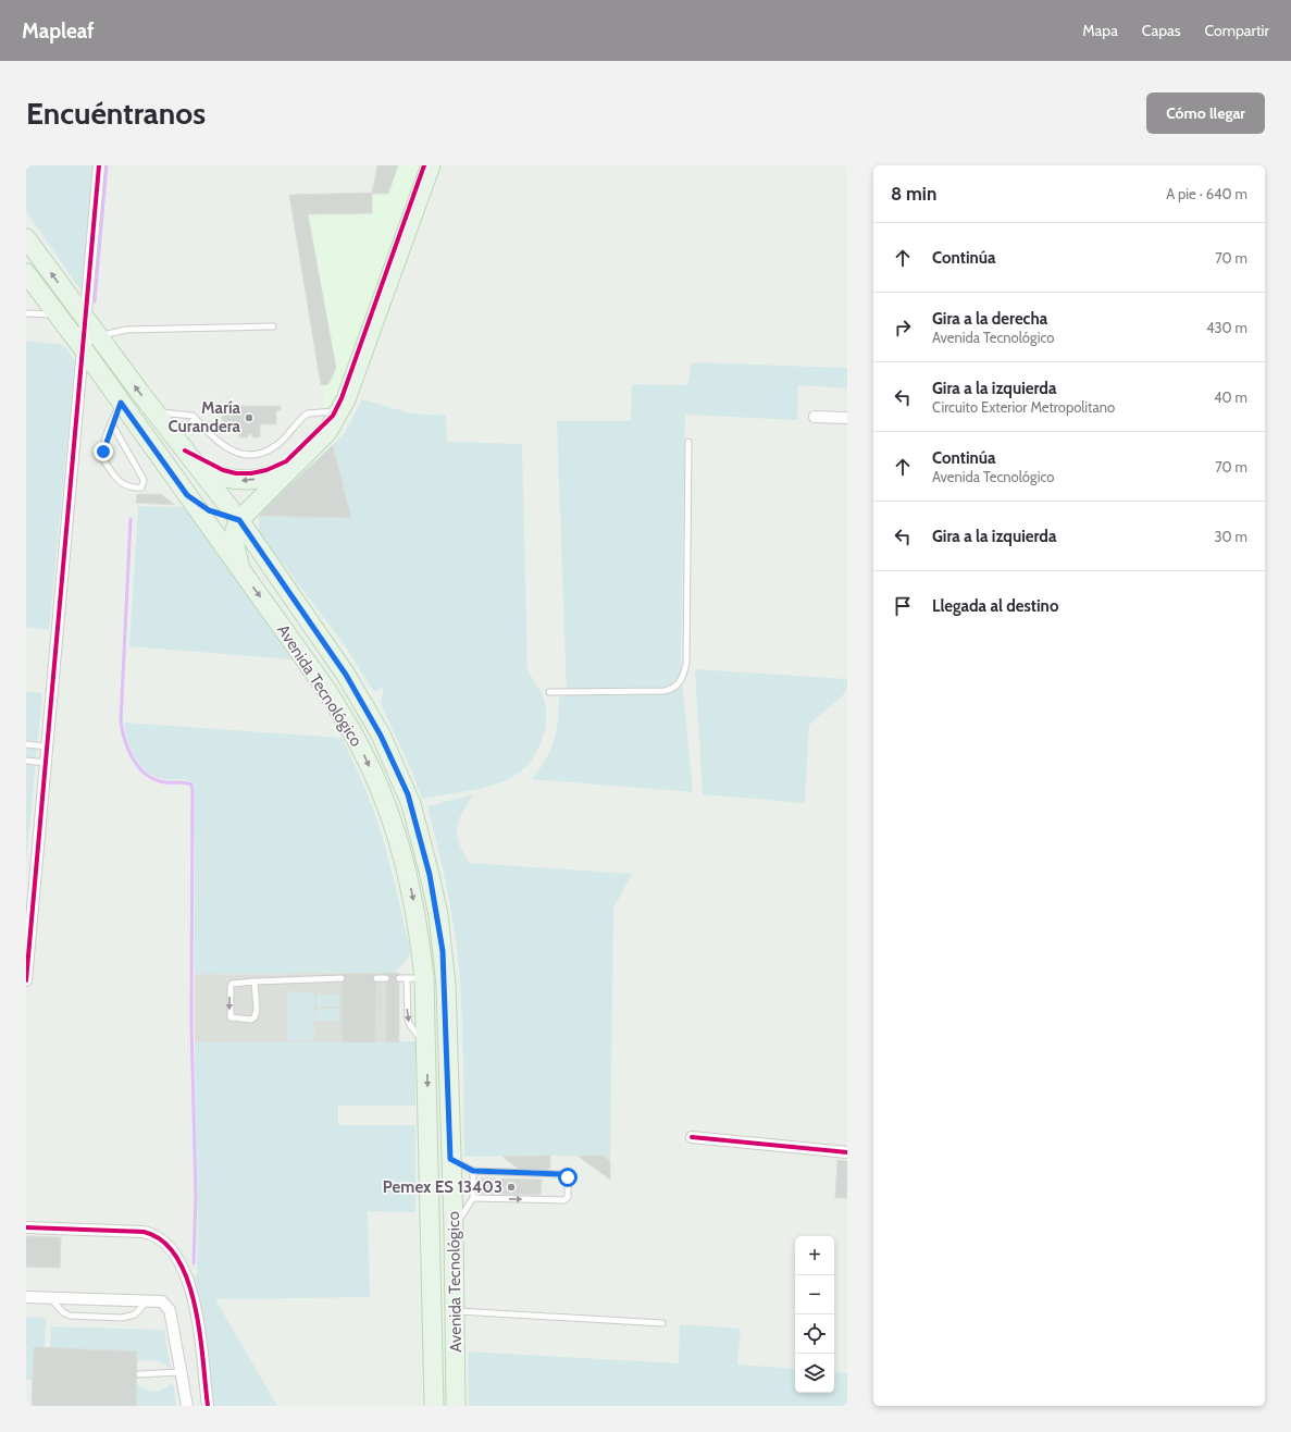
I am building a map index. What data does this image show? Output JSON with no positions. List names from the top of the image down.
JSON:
{
  "streets": {
    "main road": ["Avenida Tecnológico"]
  },
  "places": ["María Curandera", "Pemex ES 13403"],
  "page": {
    "header": "Mapleaf",
    "nav": ["Mapa", "Capas", "Compartir"],
    "buttons": "Cómo llegar",
    "title": "Encuéntranos",
    "heading": ["8 min", "A pie · 640 m"],
    "list": [
      ["Continúa", "70 m"],
      ["Gira a la derecha", "Avenida Tecnológico", "430 m"],
      ["Gira a la izquierda", "Circuito Exterior Metropolitano", "40 m"],
      ["Continúa", "Avenida Tecnológico", "70 m"],
      ["Gira a la izquierda", "30 m"],
      "Llegada al destino"
    ],
    "map_buttons": ["+", "−"]
  }
}
